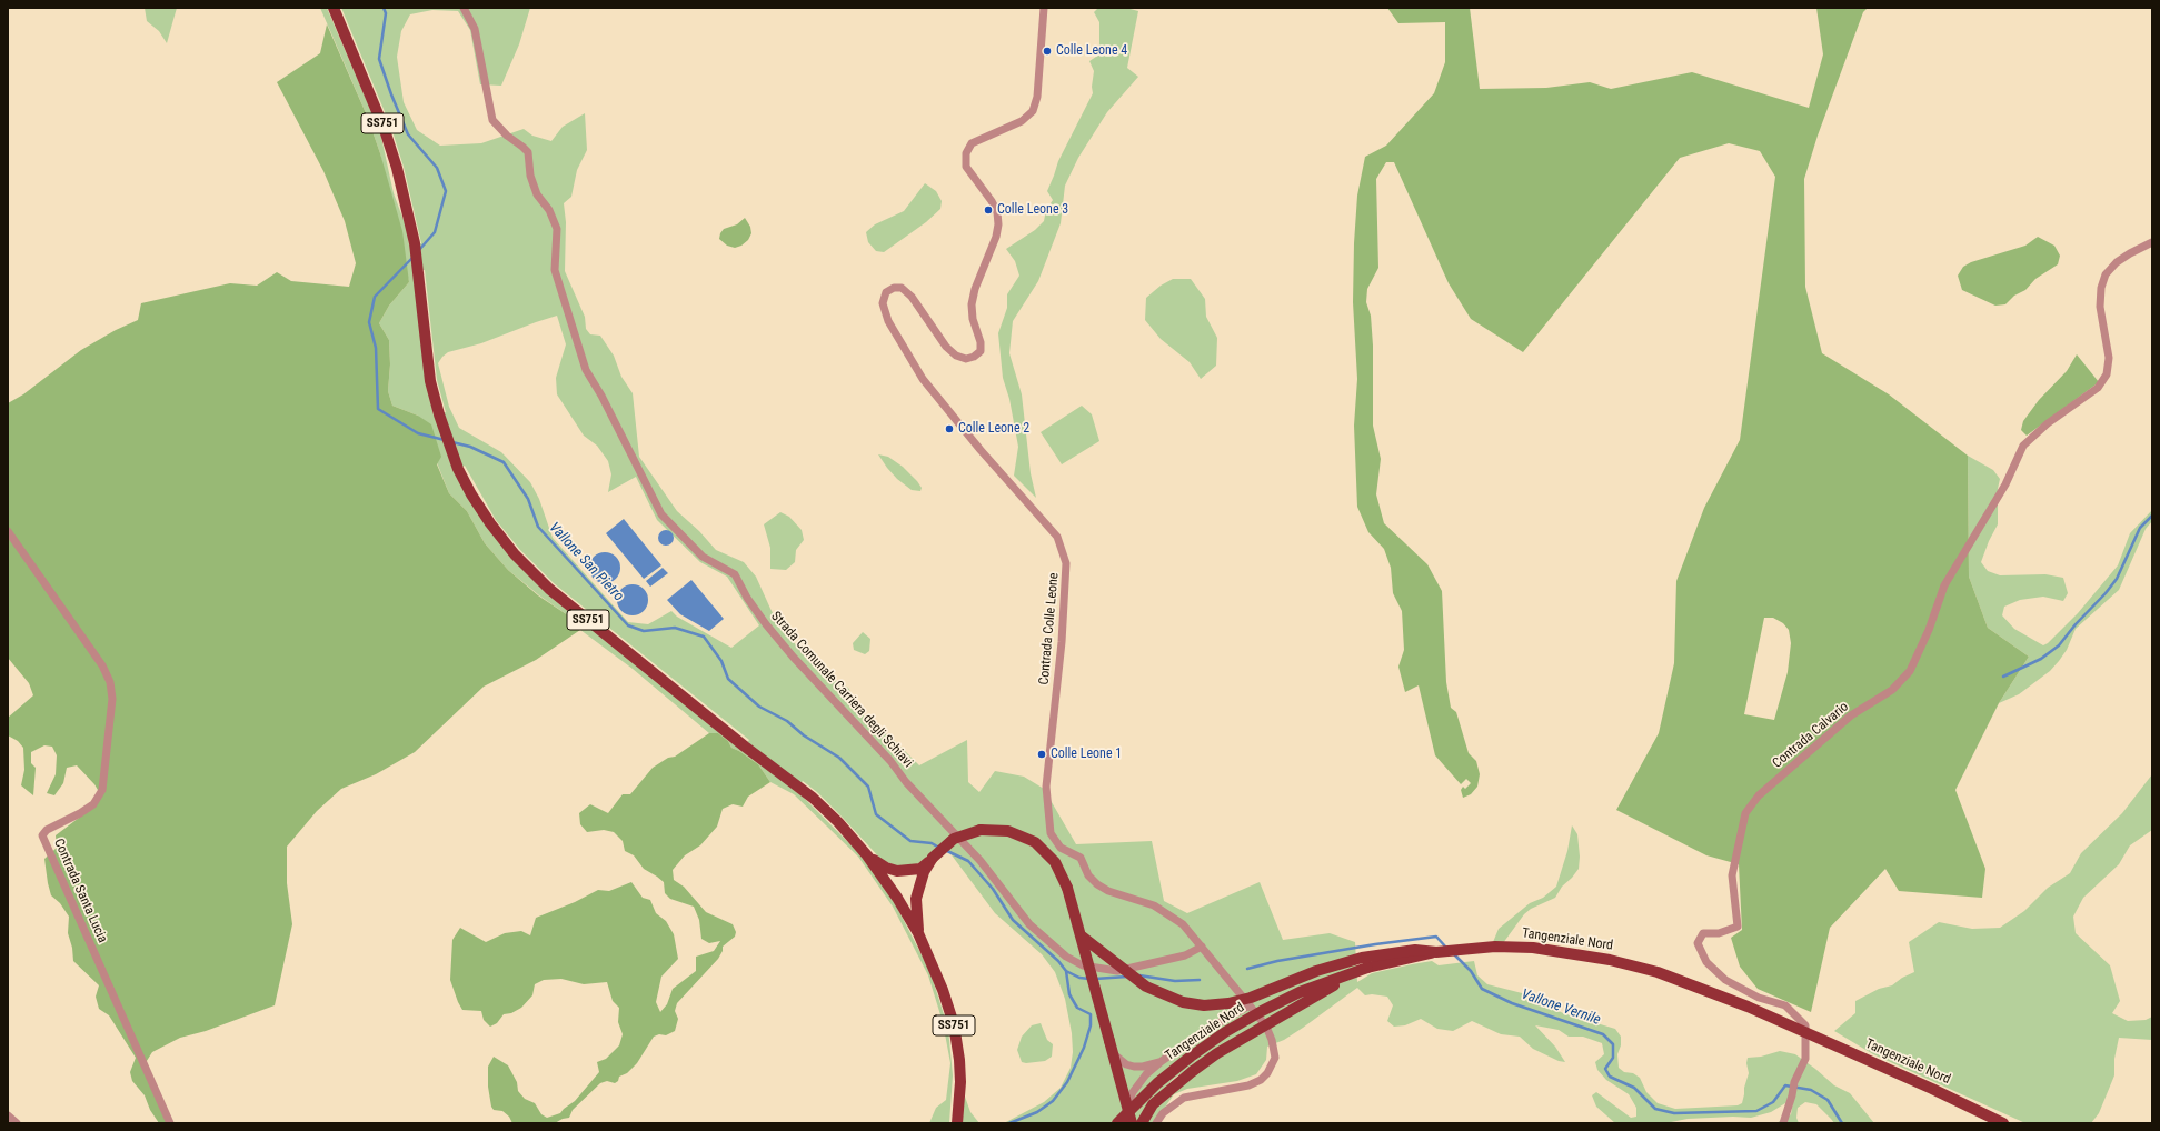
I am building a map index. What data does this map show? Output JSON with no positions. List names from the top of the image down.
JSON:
{
  "streets": {
    "main road": ["SS751", "Tangenziale Nord"],
    "street": [
      "Contrada Colle Leone",
      "Strada Comunale Carriera degli Schiavi",
      "Contrada Calvario",
      "Contrada Santa Lucia"
    ]
  },
  "crossings": [
    ["Contrada Colle Leone", "Strada Comunale Carriera degli Schiavi"]
  ],
  "water": ["Vallone San Pietro", "Vallone Vernile"],
  "places": [
    "Colle Leone 4",
    "Colle Leone 3",
    "Colle Leone 2",
    "Colle Leone 1"
  ]
}
